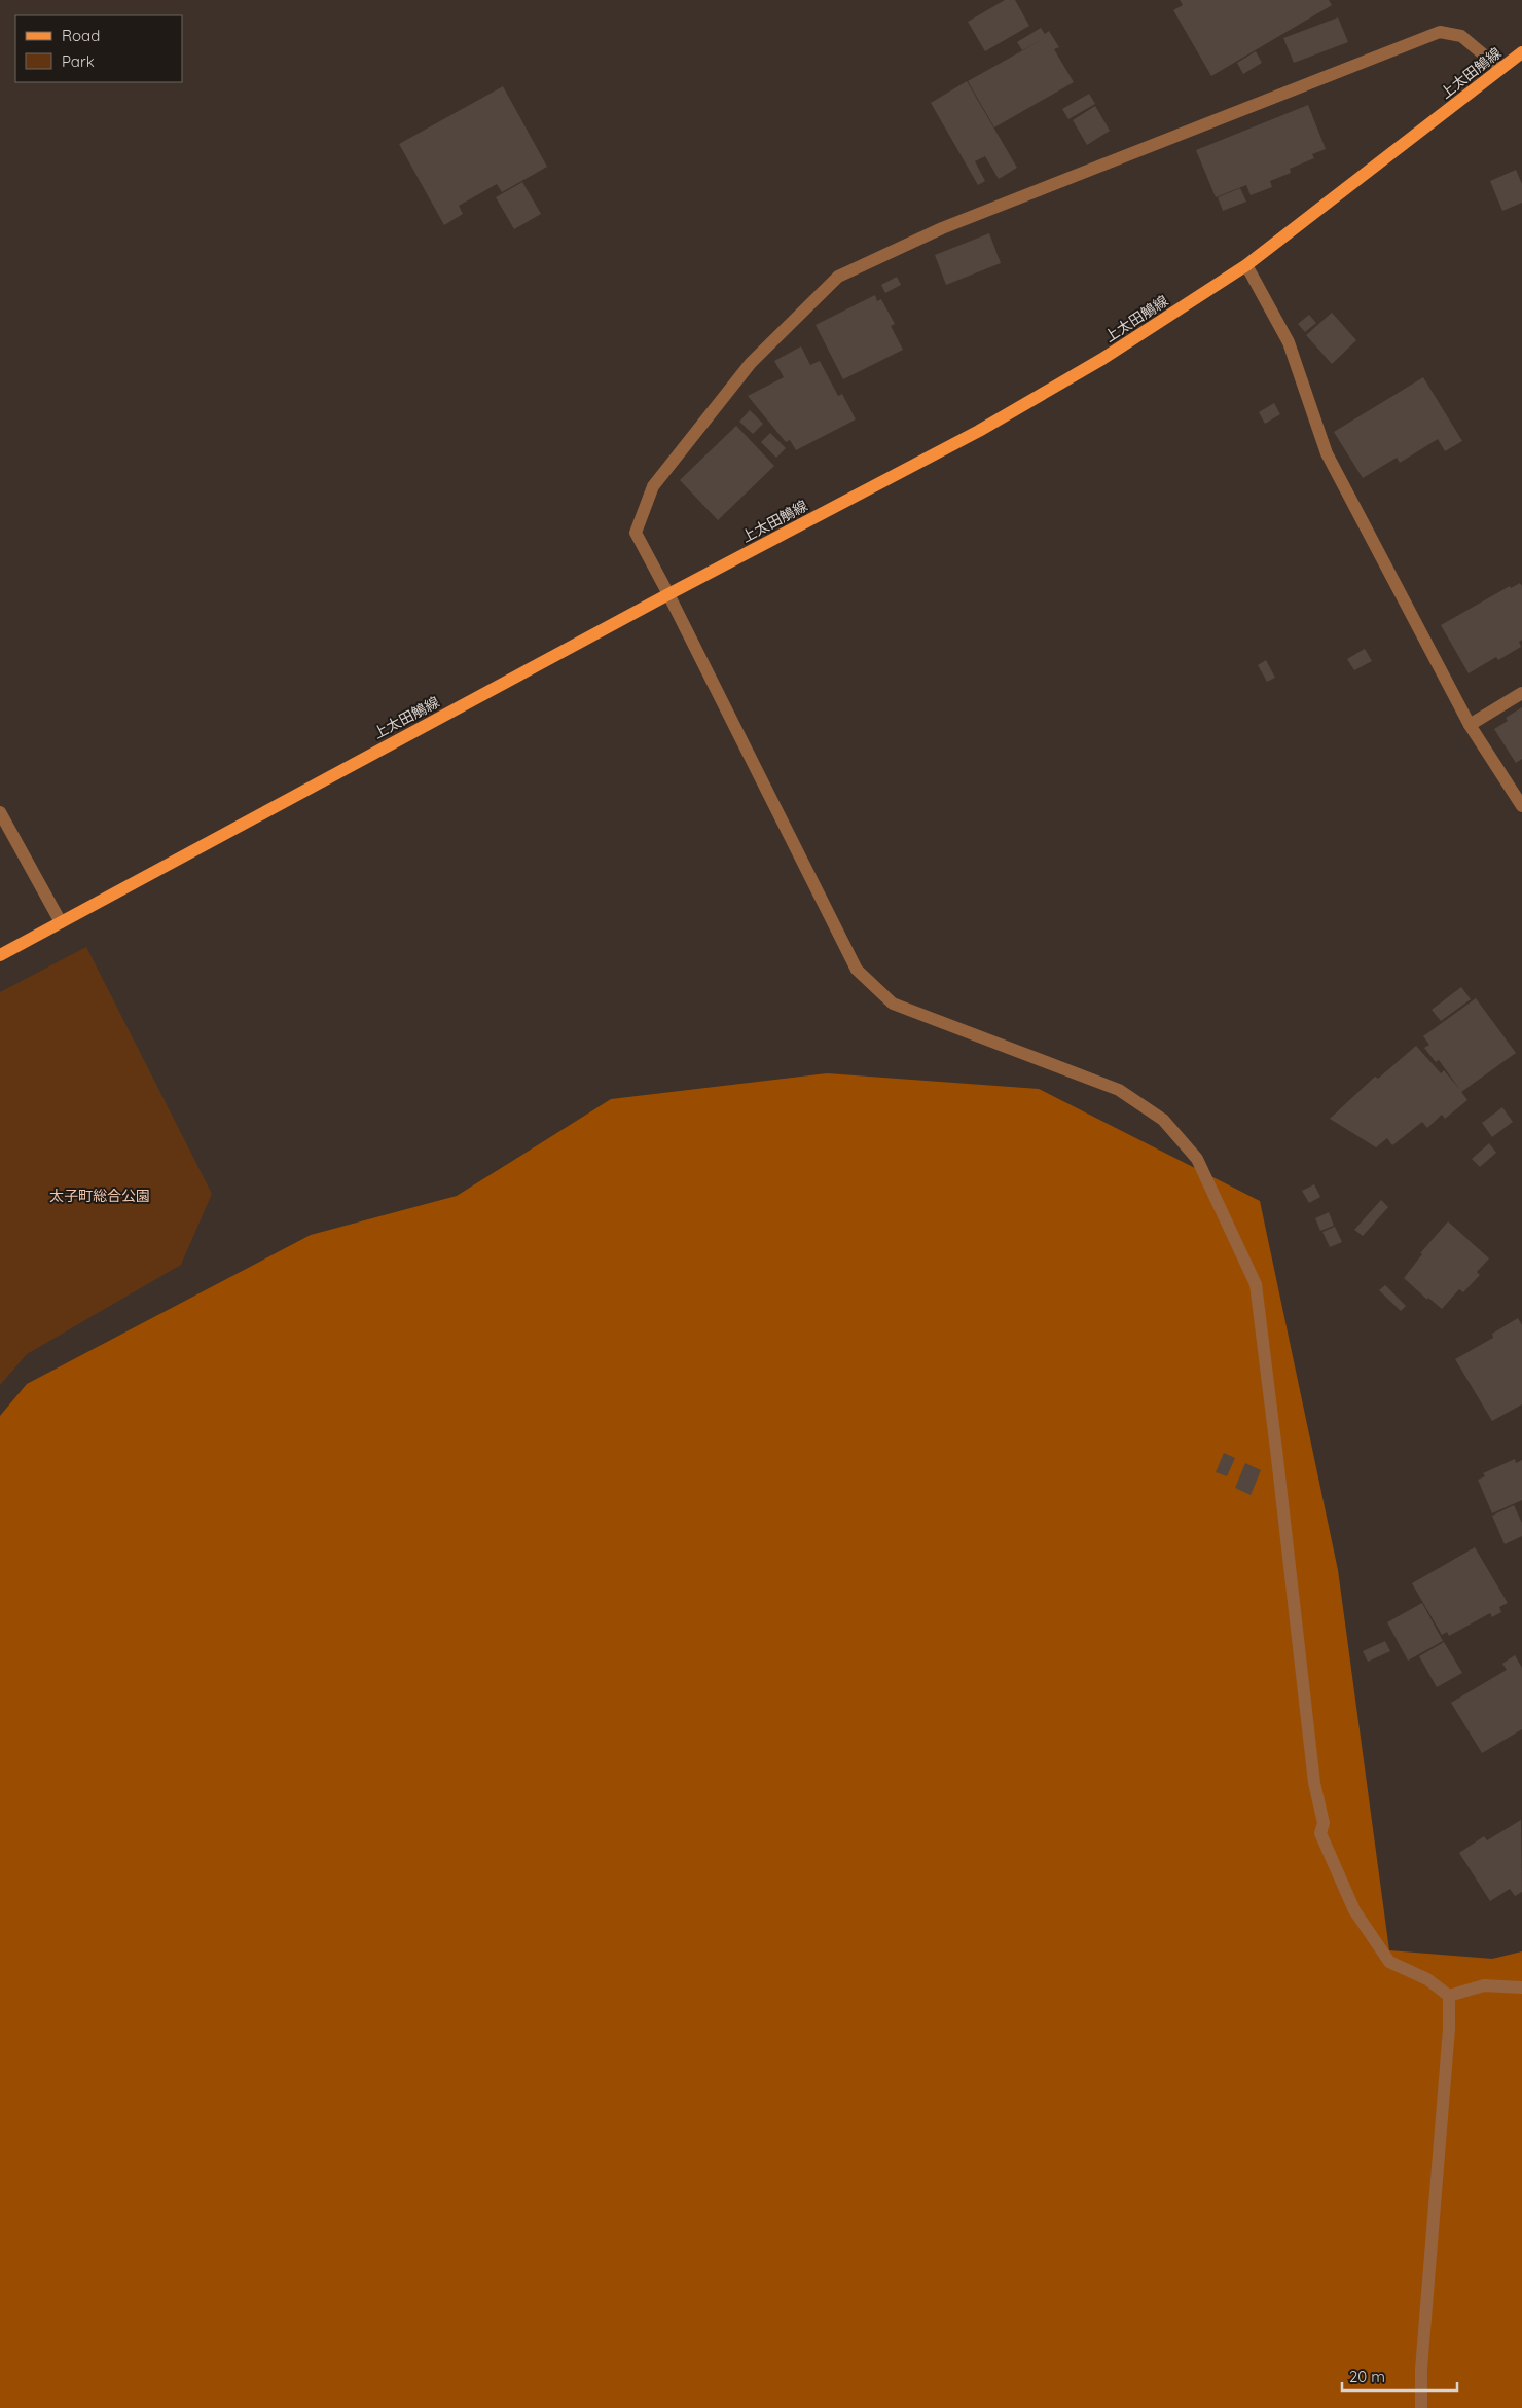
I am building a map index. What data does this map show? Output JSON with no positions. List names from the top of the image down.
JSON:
{
  "streets": {
    "main road": ["上太田鵤線"]
  },
  "parks": ["太子町総合公園"],
  "legend": ["Road", "Park"],
  "scale_bar": "20 m"
}
